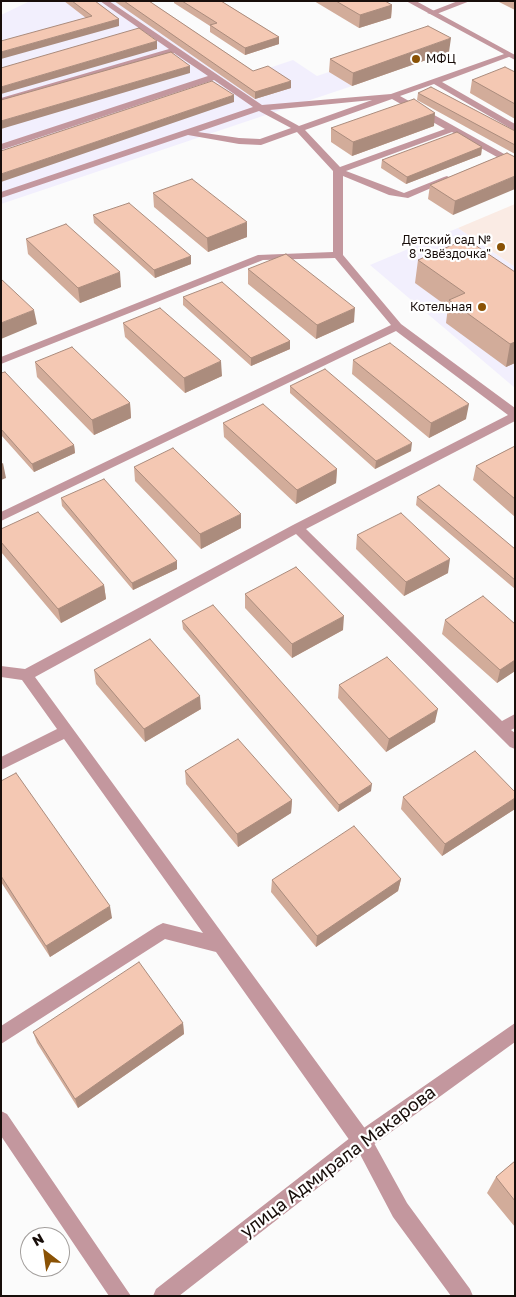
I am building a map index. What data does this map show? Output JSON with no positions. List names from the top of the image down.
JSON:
{
  "streets": {
    "street": ["улица Адмирала Макарова"]
  },
  "places": ["МФЦ", "Детский сад № 8 \"Звёздочка\"", "Котельная"],
  "north": "top left"
}
